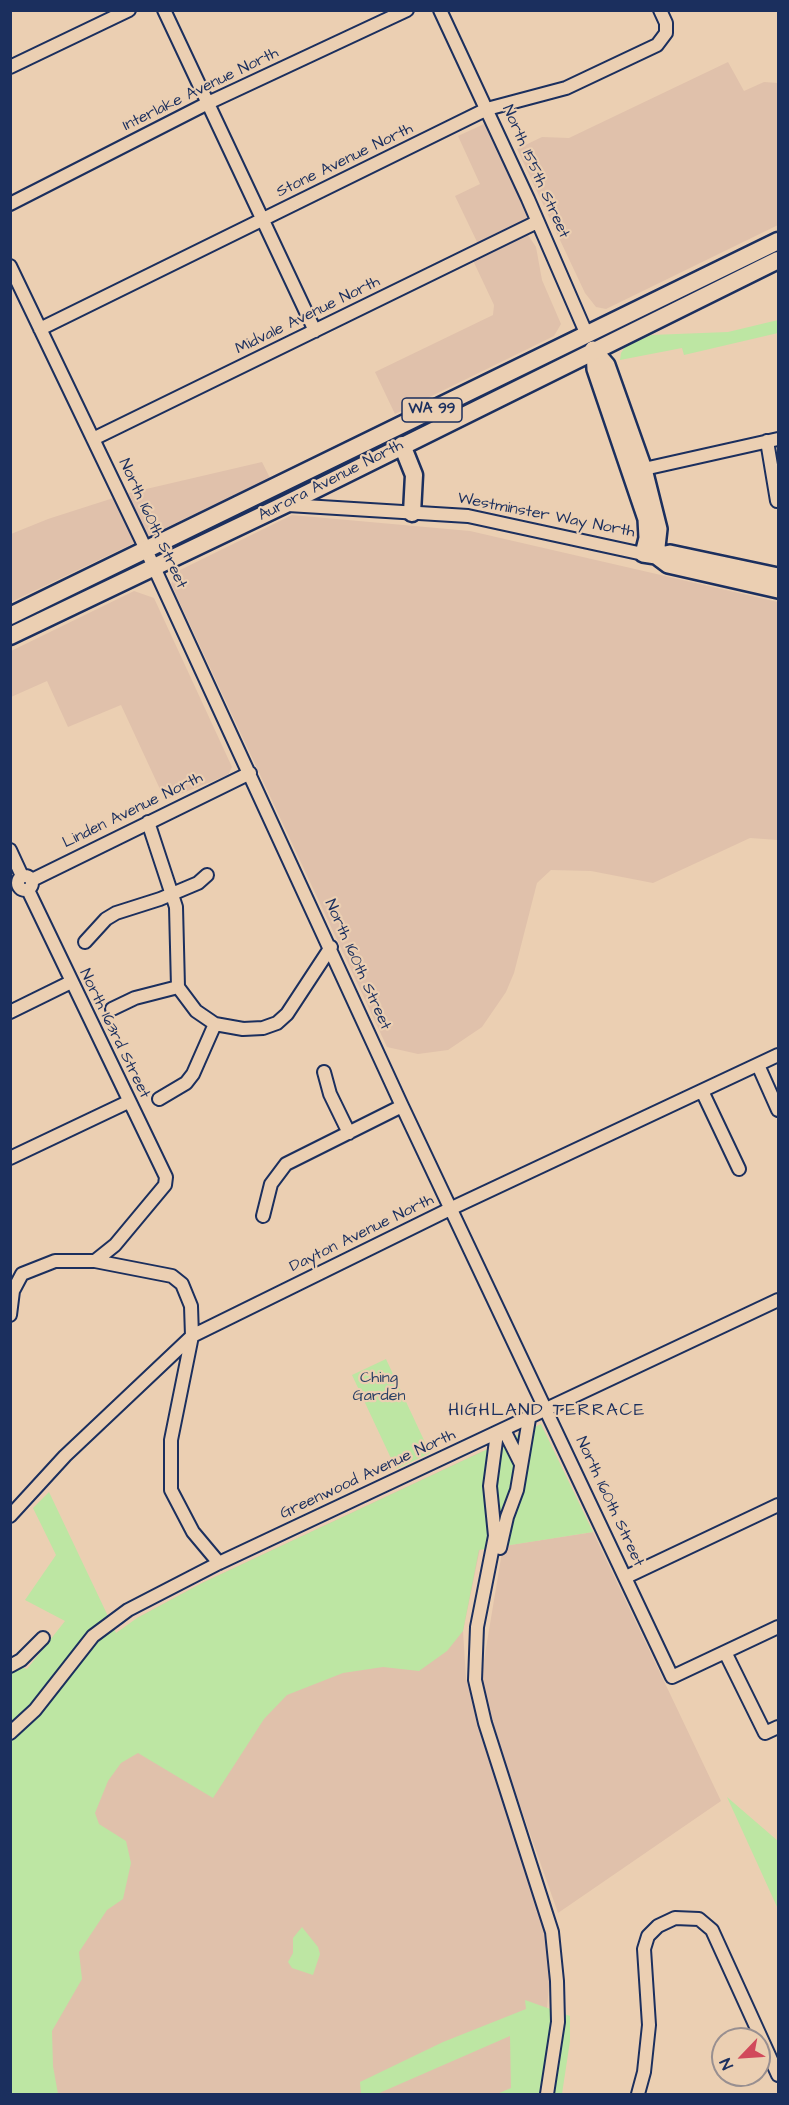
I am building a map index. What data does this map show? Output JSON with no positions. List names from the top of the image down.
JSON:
{
  "streets": {
    "highway": ["WA 99", "Aurora Avenue North"],
    "main road": ["North 155th Street", "Westminster Way North"],
    "street": [
      "Interlake Avenue North",
      "Stone Avenue North",
      "Midvale Avenue North",
      "North 160th Street",
      "Linden Avenue North",
      "North 163rd Street",
      "Dayton Avenue North",
      "Greenwood Avenue North"
    ]
  },
  "crossings": [
    ["Stone Avenue North", "North 155th Street"],
    ["Stone Avenue North", "North 160th Street"],
    ["North 155th Street", "Midvale Avenue North"],
    ["North 155th Street", "Aurora Avenue North"],
    ["North 155th Street", "Westminster Way North"],
    ["Midvale Avenue North", "North 160th Street"],
    ["Aurora Avenue North", "Westminster Way North"],
    ["Aurora Avenue North", "North 160th Street"],
    ["North 160th Street", "Linden Avenue North"],
    ["North 160th Street", "Dayton Avenue North"],
    ["North 160th Street", "Greenwood Avenue North"],
    ["Linden Avenue North", "North 163rd Street"]
  ],
  "districts": ["HIGHLAND TERRACE"],
  "parks": ["Ching Garden"],
  "north": "bottom left"
}
